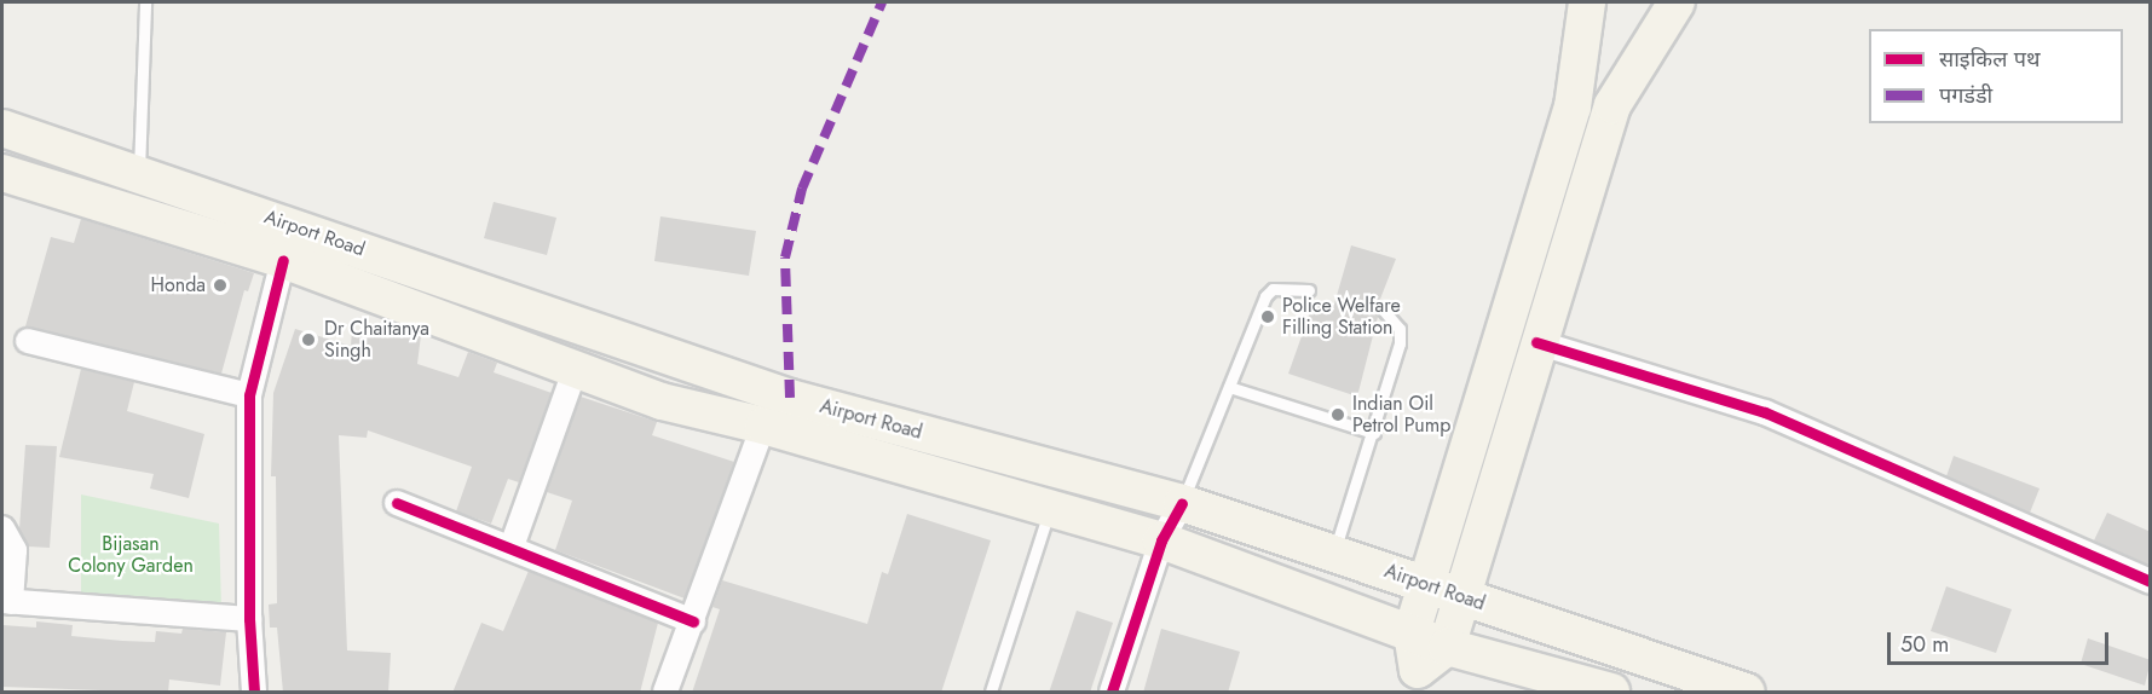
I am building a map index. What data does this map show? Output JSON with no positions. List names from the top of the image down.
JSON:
{
  "streets": {
    "main road": ["Airport Road"]
  },
  "parks": ["Bijasan Colony Garden"],
  "places": [
    "Honda",
    "Police Welfare Filling Station",
    "Dr Chaitanya Singh",
    "Indian Oil Petrol Pump"
  ],
  "legend": ["साइकिल पथ", "पगडंडी"],
  "scale_bar": "50 m"
}
